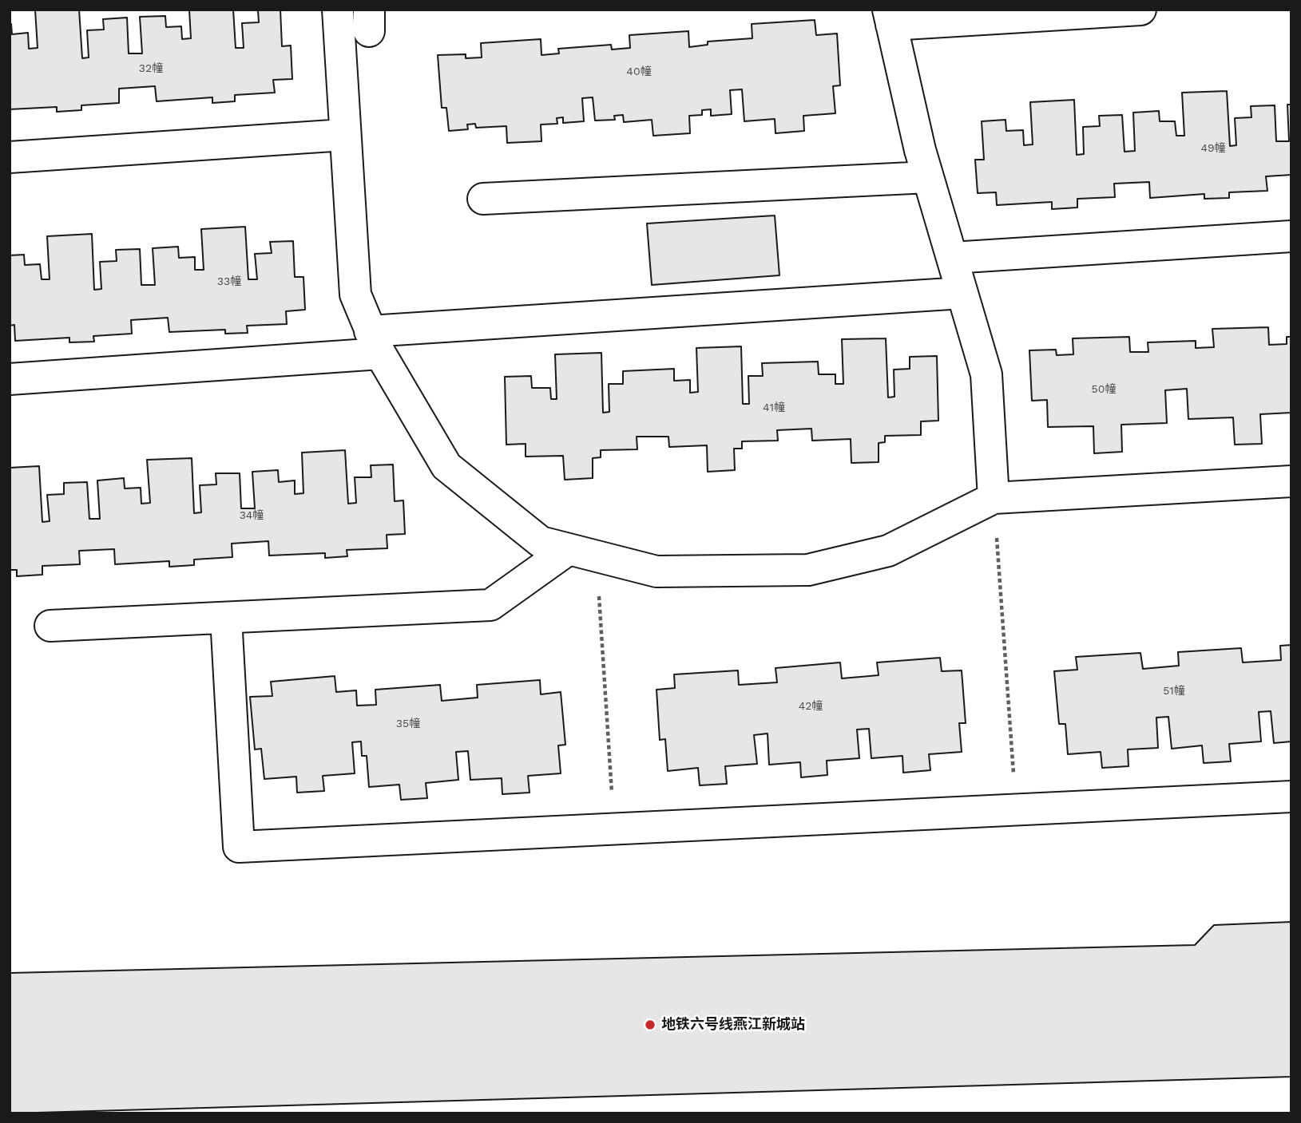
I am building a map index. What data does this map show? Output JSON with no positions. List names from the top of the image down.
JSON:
{
  "places": ["地铁六号线燕江新城站"],
  "house_numbers": [
    "32幢",
    "40幢",
    "49幢",
    "33幢",
    "50幢",
    "41幢",
    "34幢",
    "51幢",
    "42幢",
    "35幢"
  ]
}
